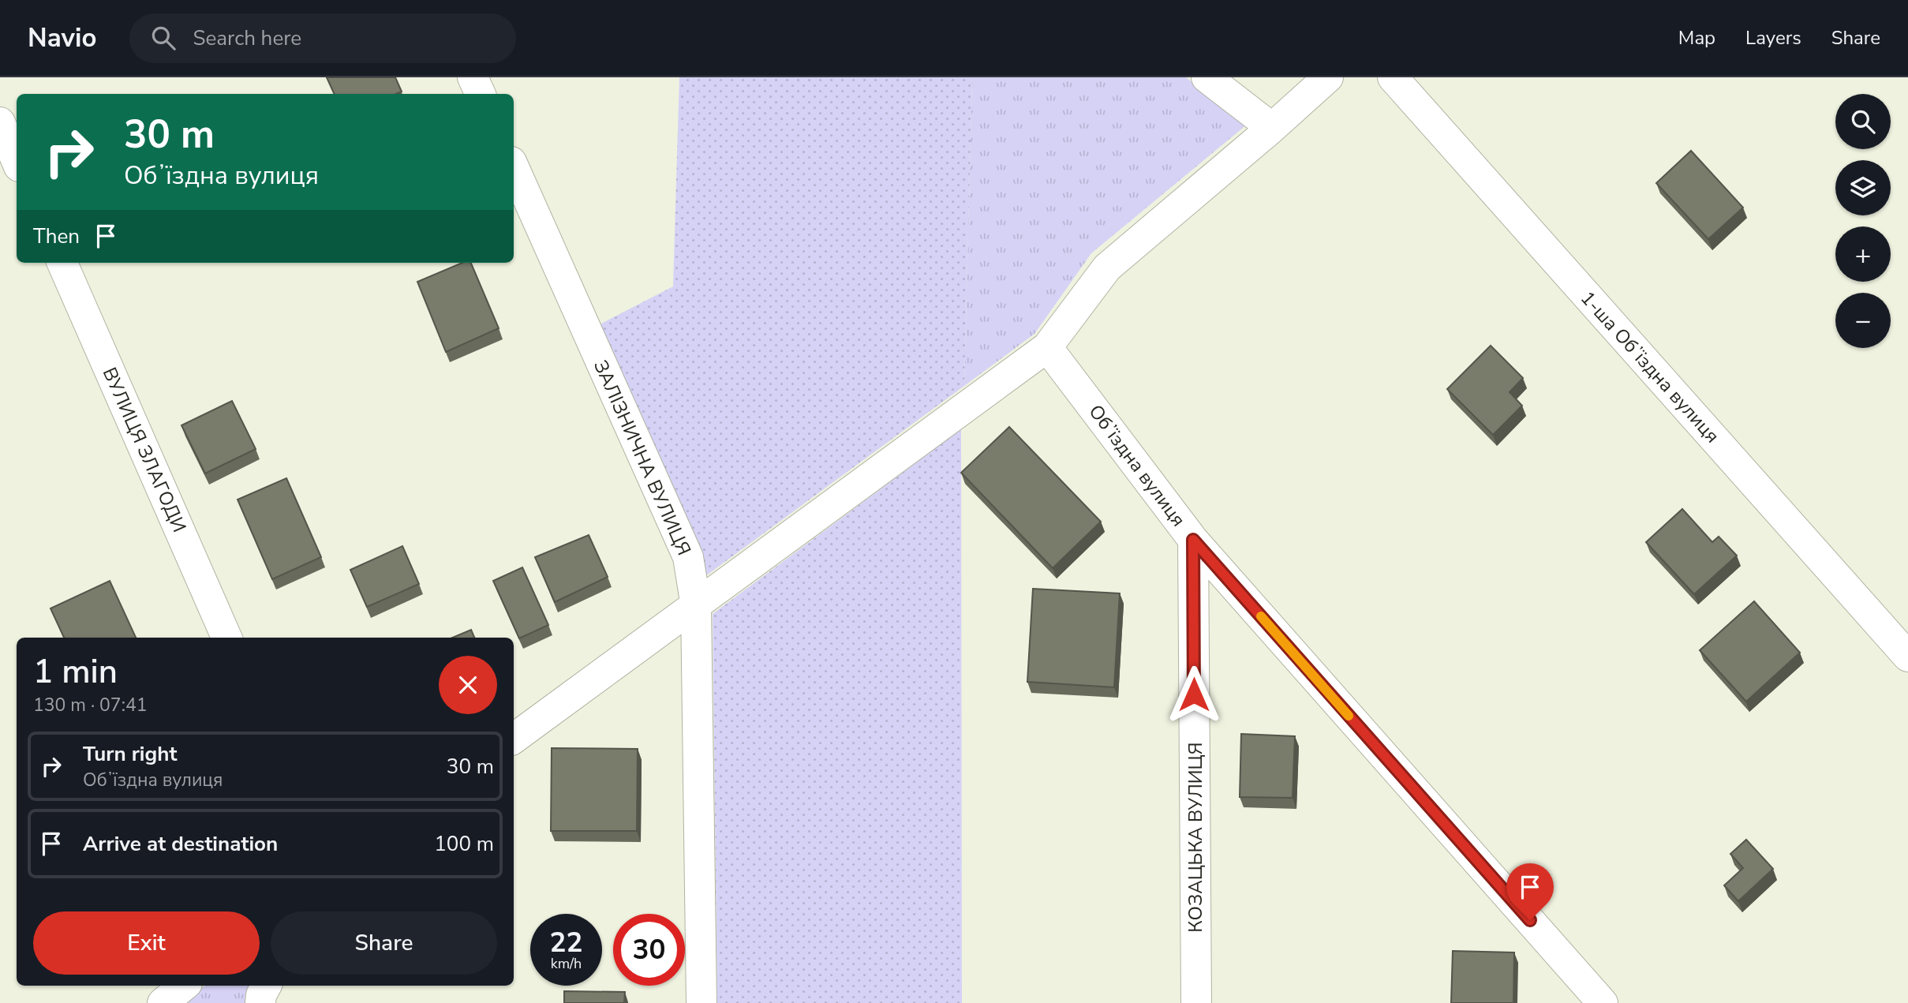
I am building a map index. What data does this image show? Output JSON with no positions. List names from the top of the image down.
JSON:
{
  "streets": {
    "street": [
      "1-ша Обʼїздна вулиця",
      "ВУЛИЦЯ ЗЛАГОДИ",
      "ЗАЛІЗНИЧНА ВУЛИЦЯ",
      "Обʼїздна вулиця",
      "КОЗАЦЬКА ВУЛИЦЯ"
    ]
  },
  "crossings": [
    ["Обʼїздна вулиця", "КОЗАЦЬКА ВУЛИЦЯ"]
  ],
  "page": {
    "header": "Navio",
    "search": "Search here",
    "nav": ["Map", "Layers", "Share"],
    "map_buttons": ["+", "−"],
    "turn": ["30 m", "Обʼїздна вулиця"],
    "then": "Then",
    "heading": ["1 min", "130 m · 07:41"],
    "list": [
      {
        "name": "Turn right",
        "note": "Обʼїздна вулиця",
        "value": "30 m"
      },
      {
        "name": "Arrive at destination",
        "value": "100 m"
      }
    ],
    "buttons": ["Exit", "Share"],
    "speed": "22 km/h",
    "limit": "30"
  }
}
